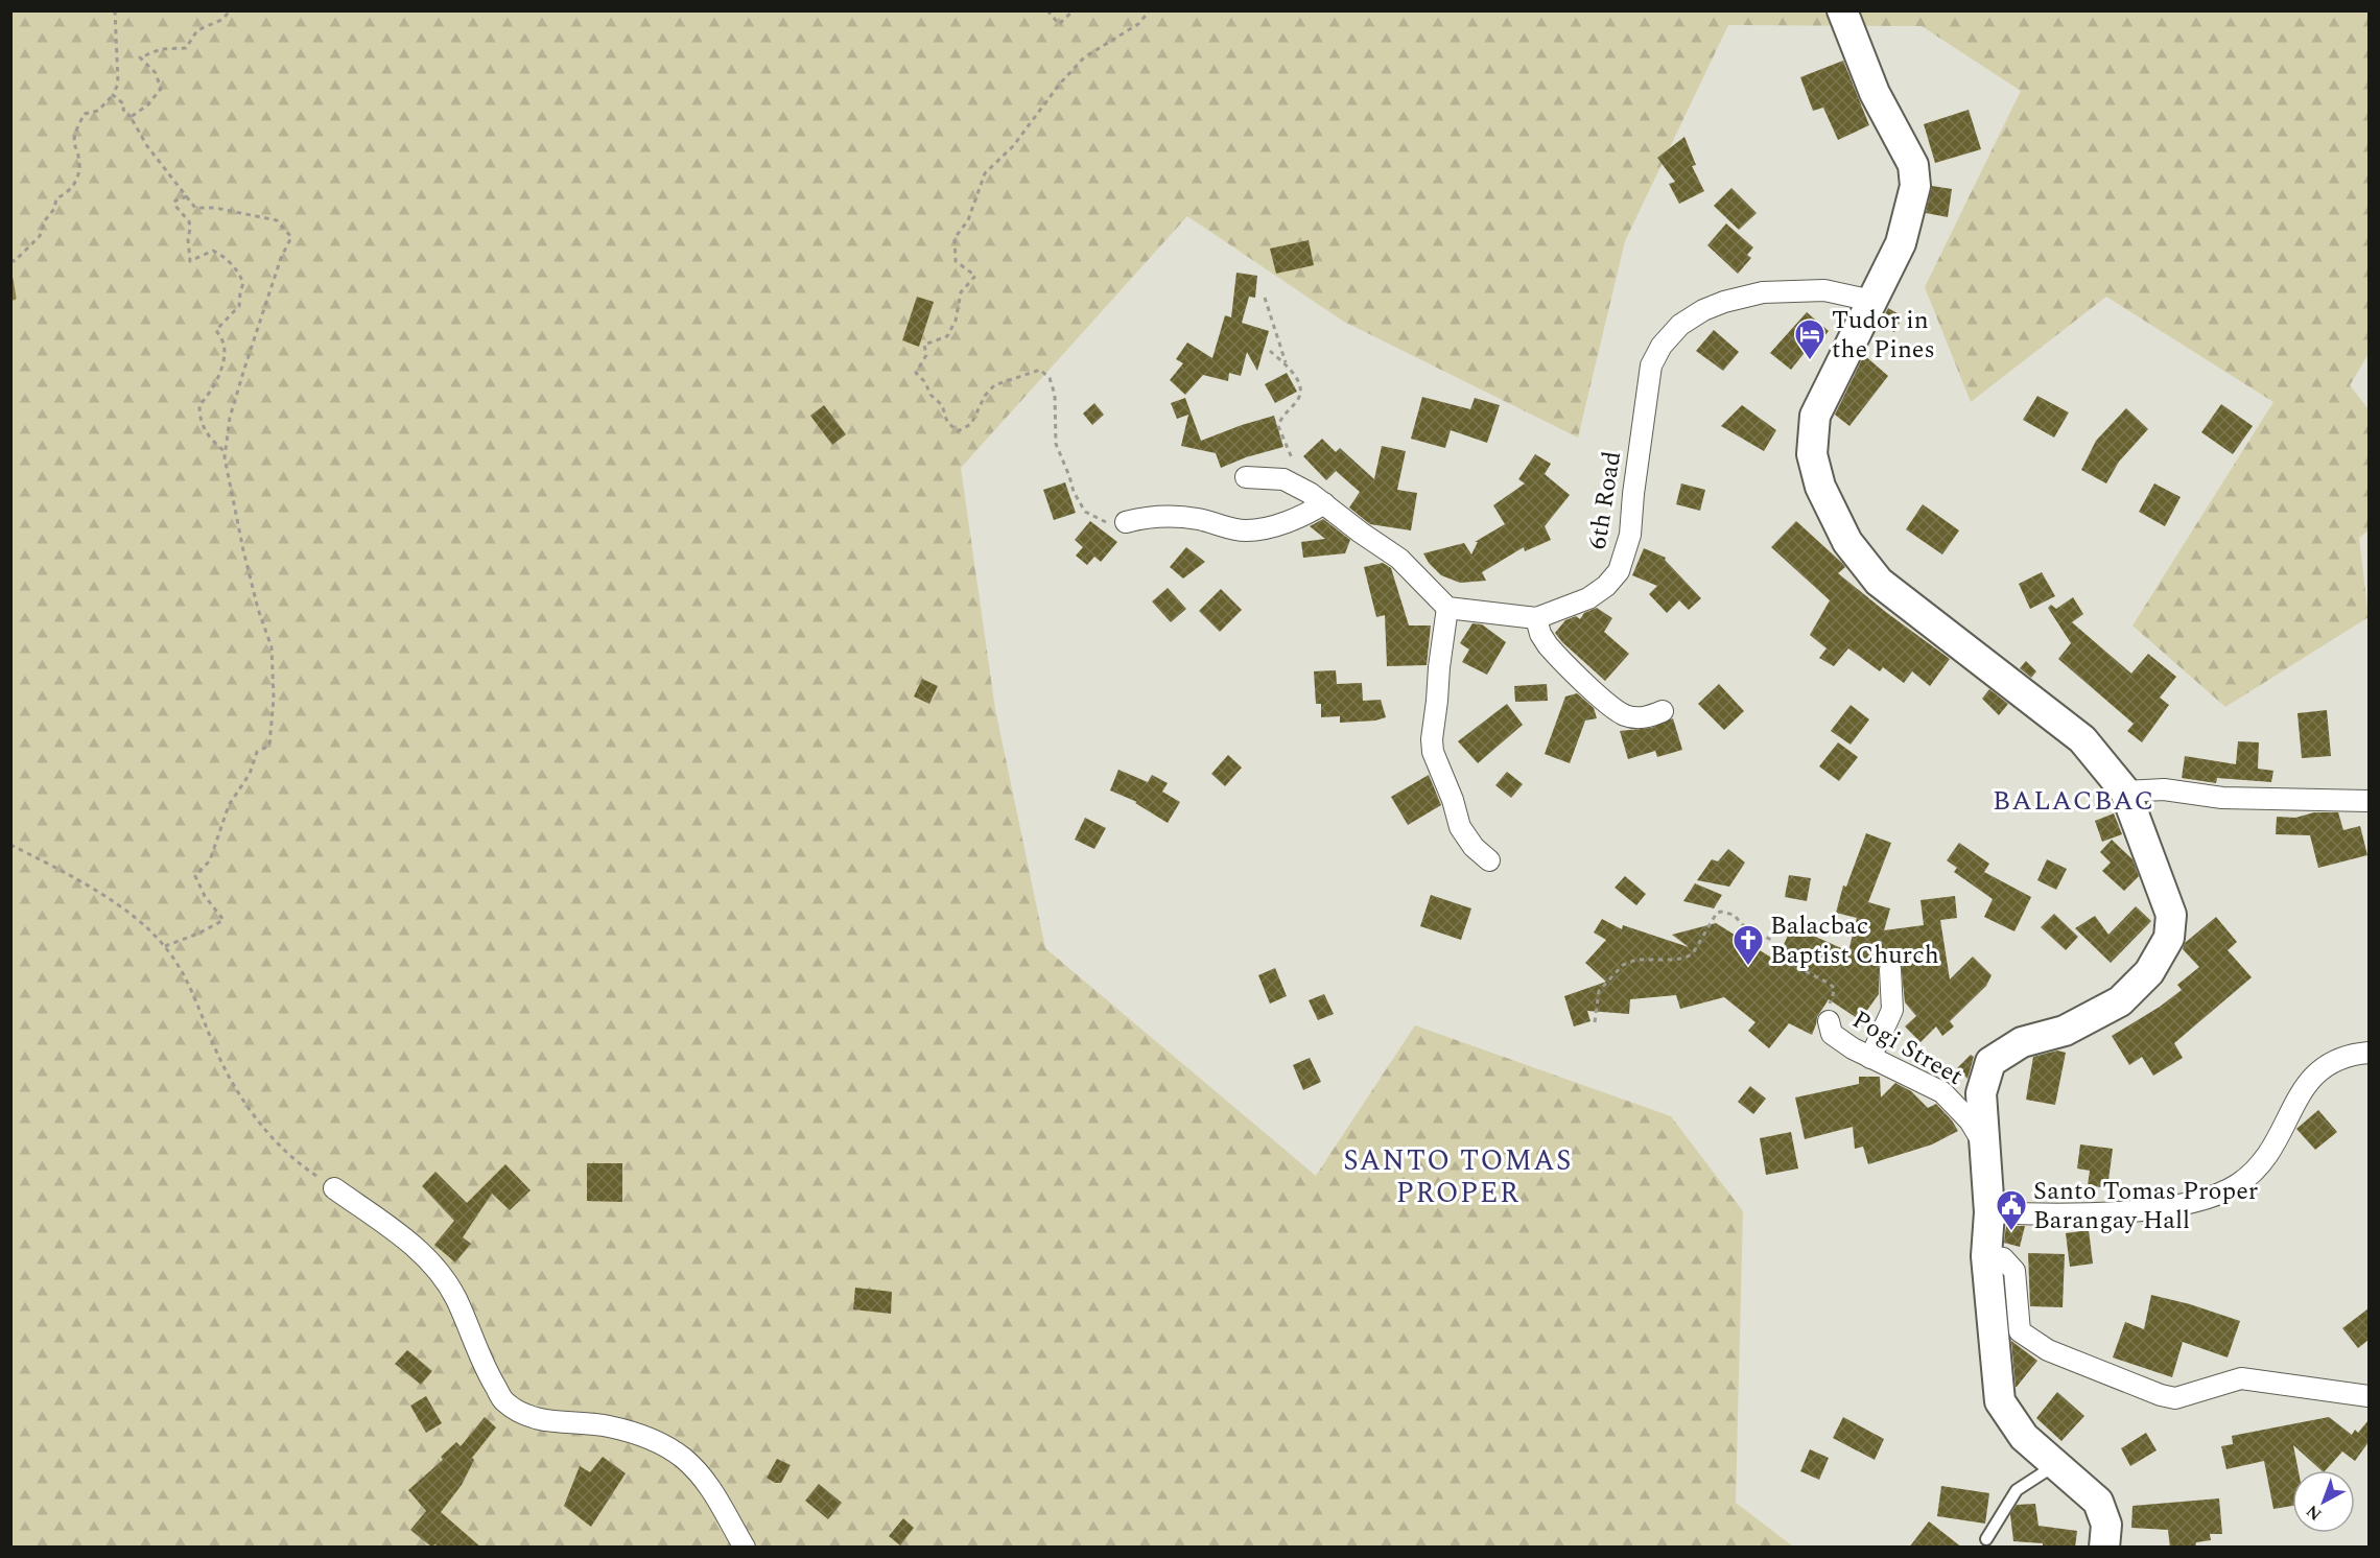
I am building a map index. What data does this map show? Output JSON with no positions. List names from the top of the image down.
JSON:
{
  "streets": {
    "street": ["6th Road", "Pogi Street"]
  },
  "districts": ["BALACBAC", "SANTO TOMAS PROPER"],
  "places": {
    "hotel": ["Tudor in the Pines"],
    "church": ["Balacbac Baptist Church"],
    "public building": ["Santo Tomas Proper Barangay Hall"]
  },
  "north": "bottom left"
}
